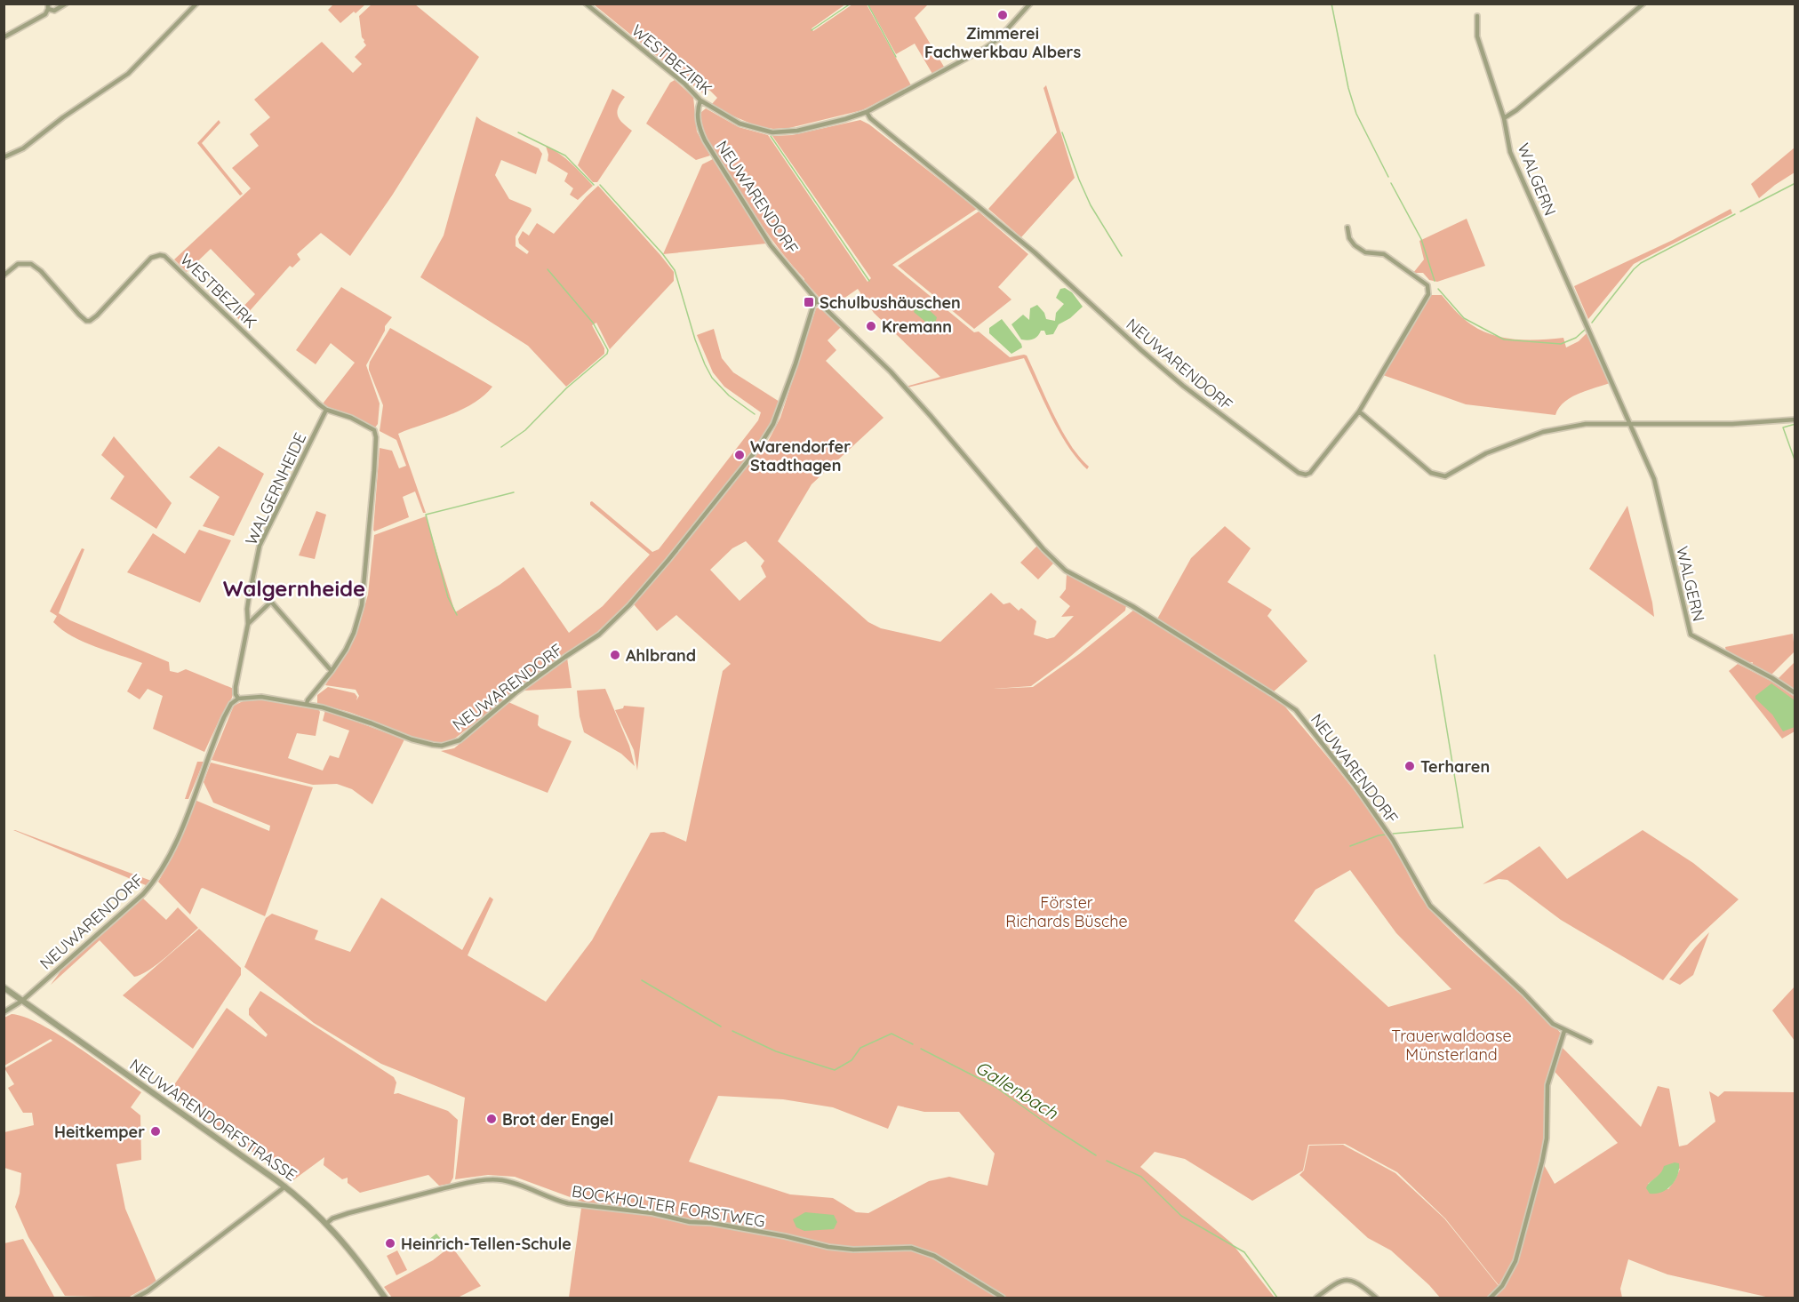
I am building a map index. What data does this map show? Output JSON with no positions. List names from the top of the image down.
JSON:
{
  "streets": {
    "street": [
      "WESTBEZIRK",
      "WALGERN",
      "NEUWARENDORF",
      "WALGERNHEIDE",
      "NEUWARENDORFSTRASSE",
      "BOCKHOLTER FORSTWEG"
    ]
  },
  "crossings": [
    ["WESTBEZIRK", "NEUWARENDORF"],
    ["WESTBEZIRK", "WALGERNHEIDE"],
    ["NEUWARENDORF", "WALGERNHEIDE"],
    ["NEUWARENDORF", "NEUWARENDORFSTRASSE"],
    ["NEUWARENDORFSTRASSE", "BOCKHOLTER FORSTWEG"]
  ],
  "districts": ["Walgernheide"],
  "water": ["Gallenbach"],
  "parks": ["Förster Richards Büsche", "Trauerwaldoase Münsterland"],
  "places": {
    "other": [
      "Zimmerei Fachwerkbau Albers",
      "Kremann",
      "Warendorfer Stadthagen",
      "Ahlbrand",
      "Terharen",
      "Brot der Engel",
      "Heitkemper",
      "Heinrich-Tellen-Schule"
    ],
    "transit": ["Schulbushäuschen"]
  }
}
